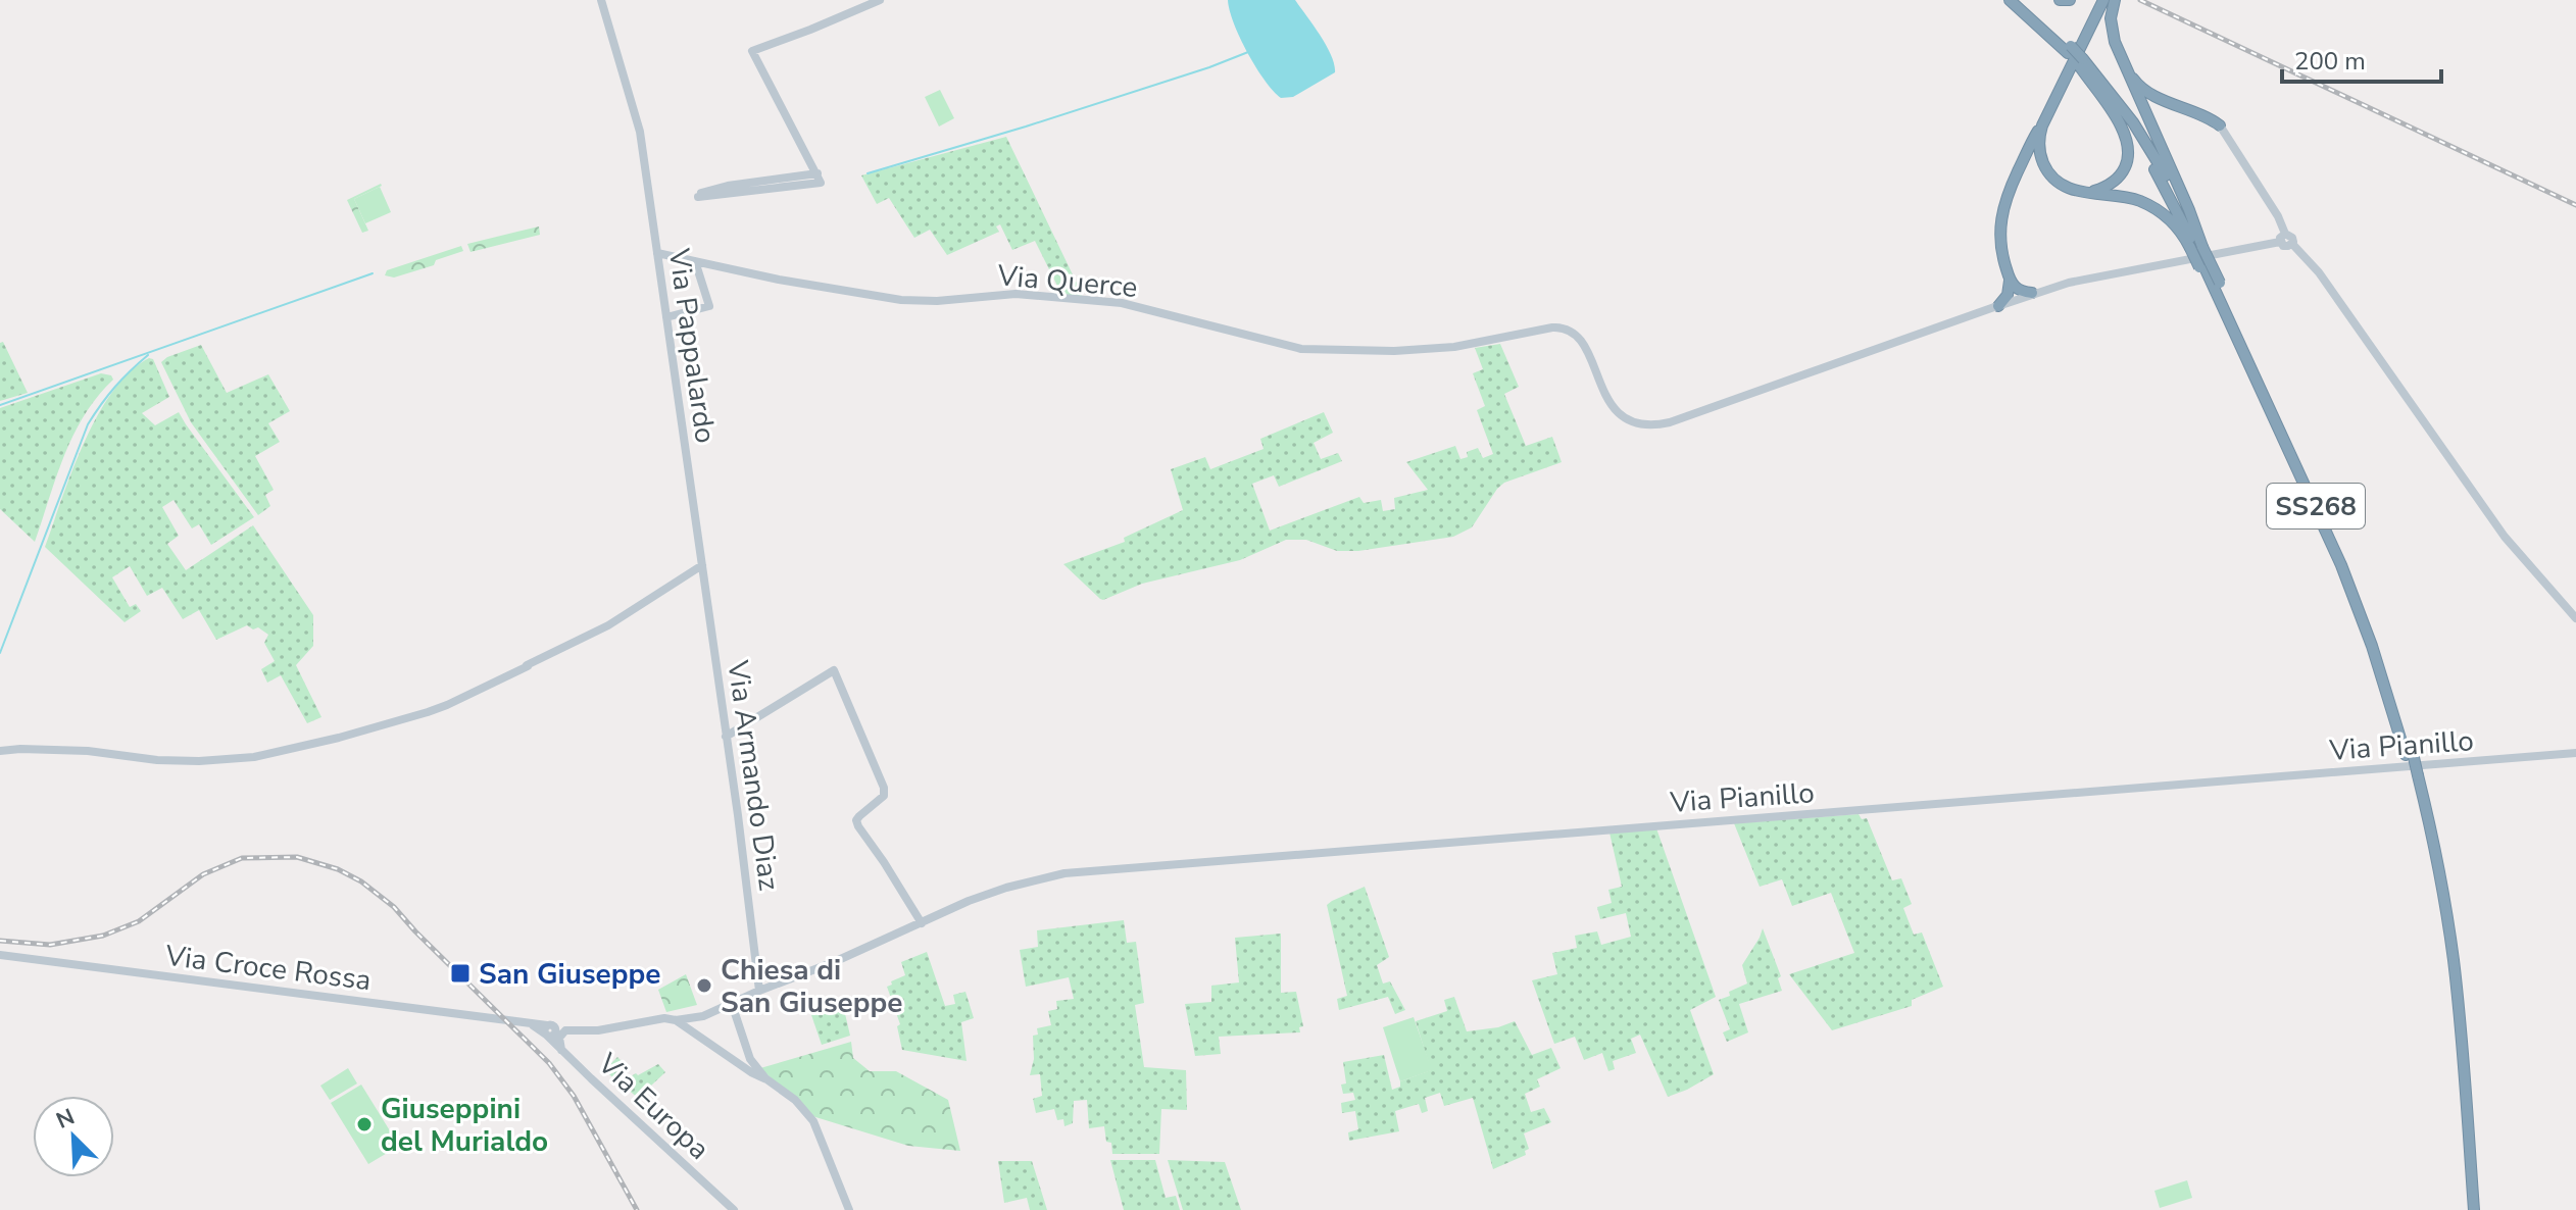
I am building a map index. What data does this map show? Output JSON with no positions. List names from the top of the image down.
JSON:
{
  "streets": {
    "highway": ["SS268"],
    "street": [
      "Via Querce",
      "Via Pappalardo",
      "Via Pianillo",
      "Via Armando Diaz",
      "Via Croce Rossa",
      "Via Europa"
    ]
  },
  "crossings": [
    ["Via Querce", "Via Pappalardo"],
    ["Via Pappalardo", "Via Armando Diaz"],
    ["Via Pianillo", "Via Armando Diaz"],
    ["Via Pianillo", "Via Croce Rossa"],
    ["Via Pianillo", "Via Europa"],
    ["Via Croce Rossa", "Via Europa"]
  ],
  "places": {
    "transit": ["San Giuseppe"],
    "other": ["Chiesa di San Giuseppe", "Giuseppini del Murialdo"]
  },
  "scale_bar": "200 m",
  "north": "top left"
}
